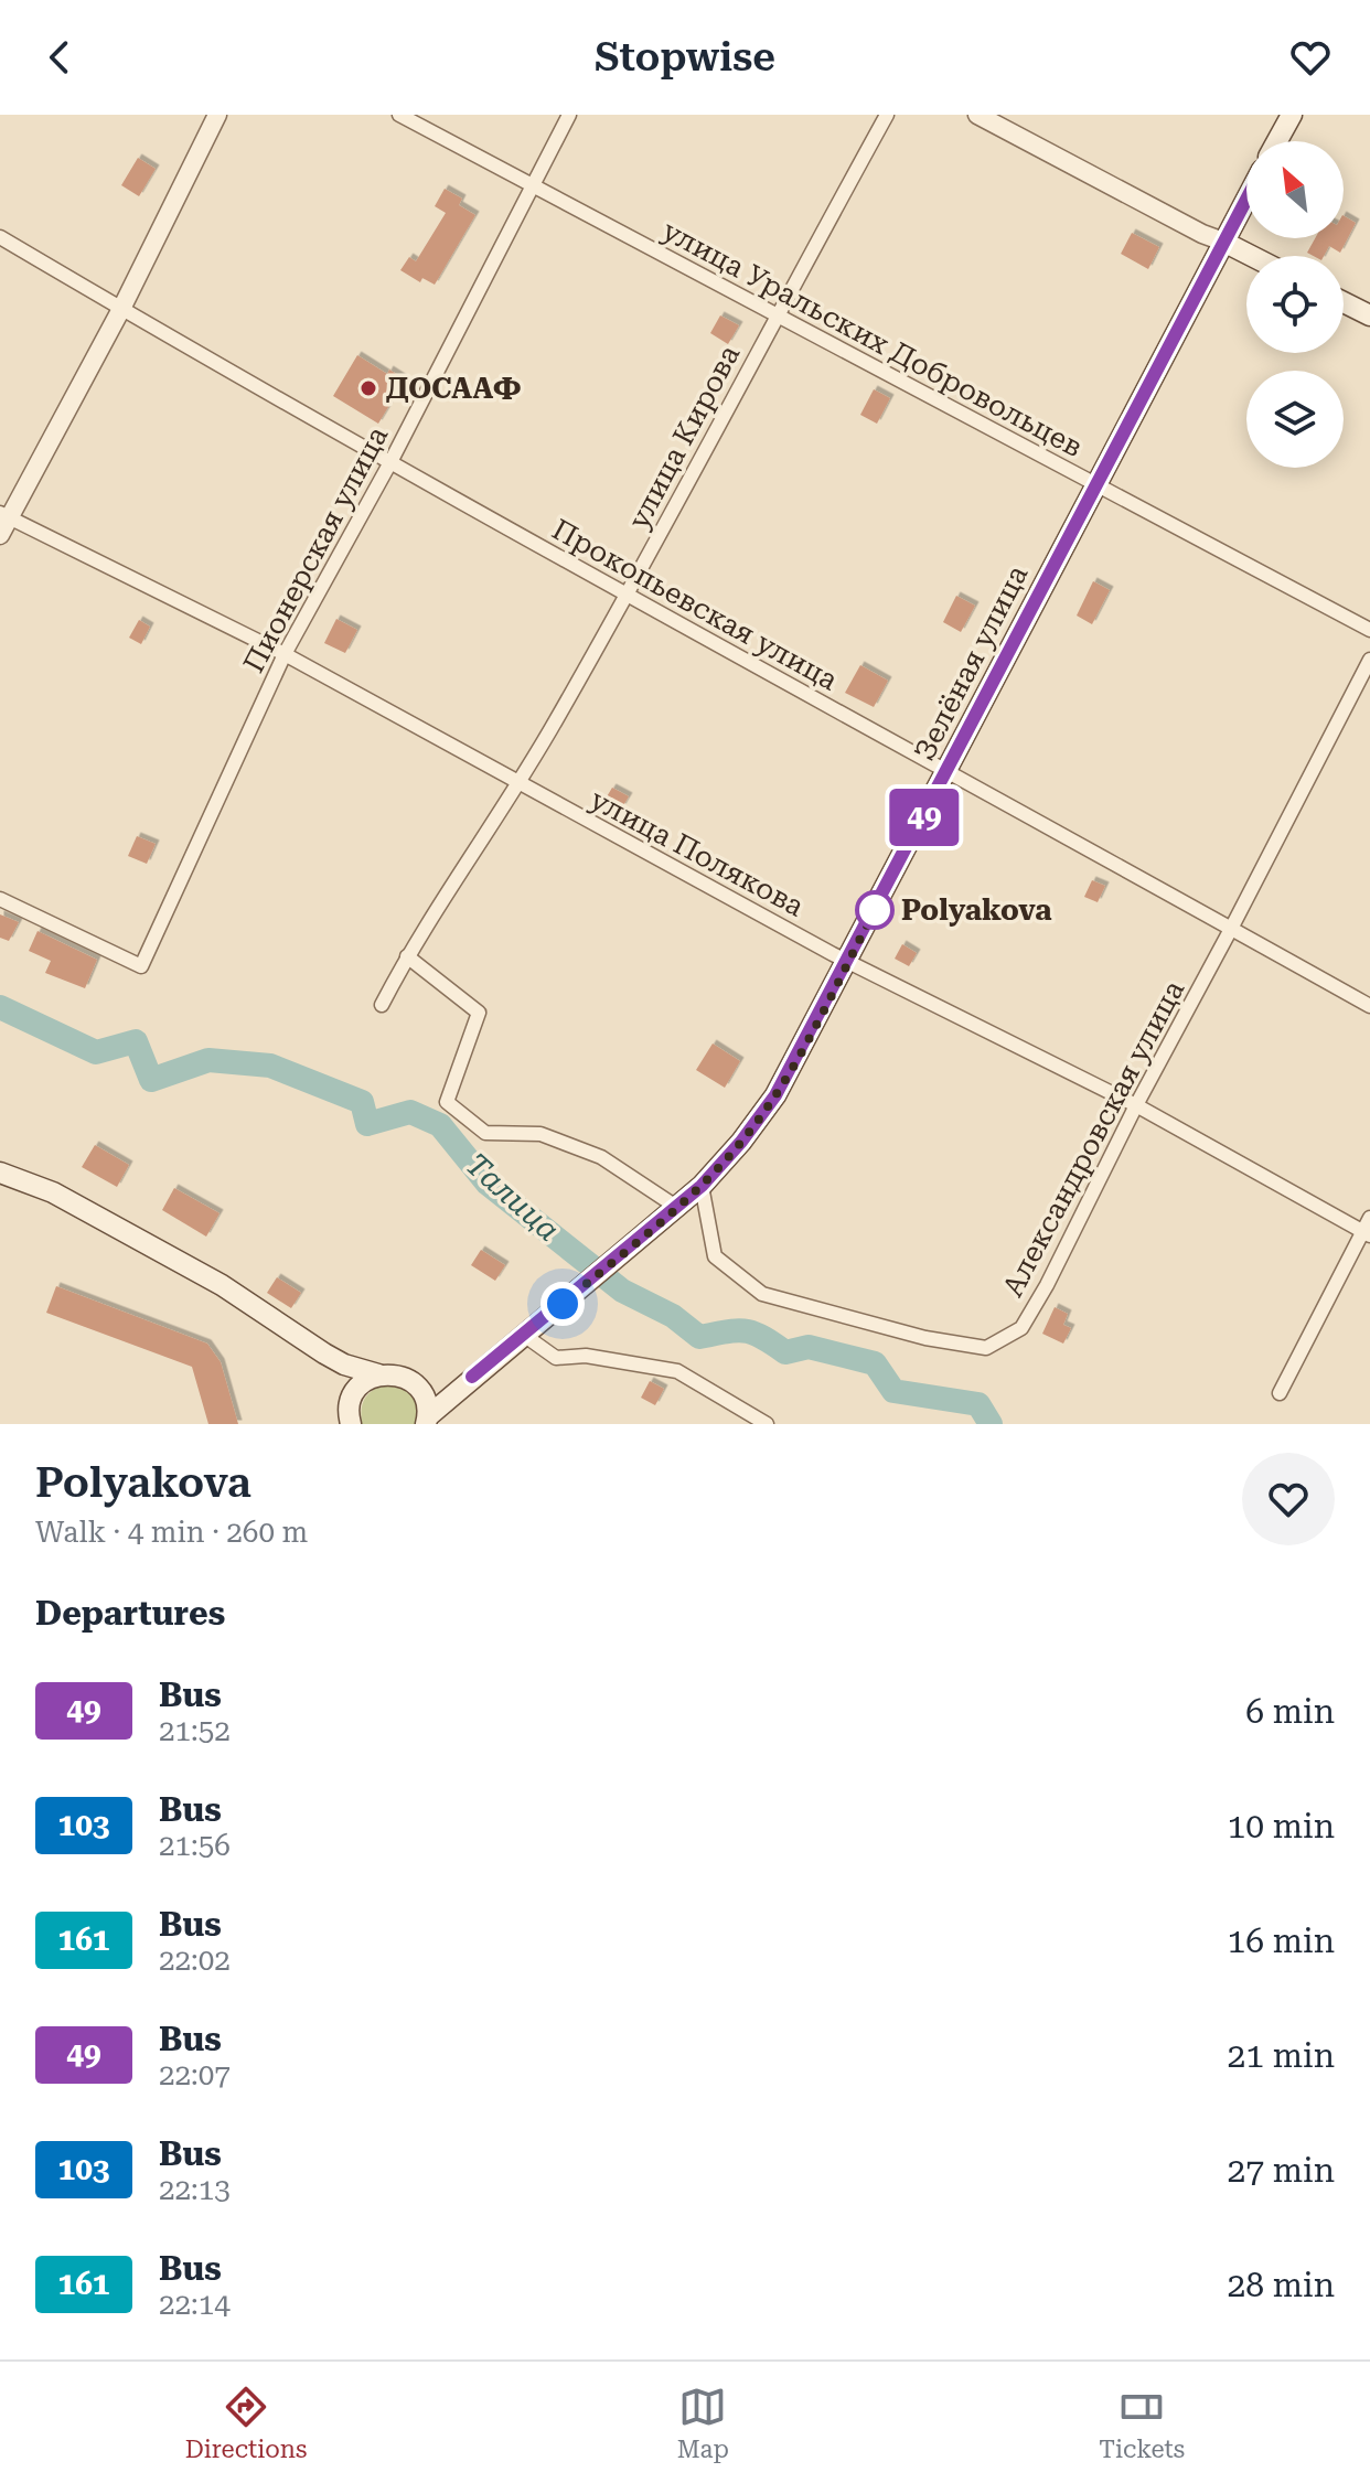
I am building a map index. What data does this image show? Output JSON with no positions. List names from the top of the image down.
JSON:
{
  "streets": {
    "main road": ["Зелёная улица"],
    "street": [
      "улица Уральских Добровольцев",
      "улица Кирова",
      "Пионерская улица",
      "Прокопьевская улица",
      "улица Полякова",
      "Александровская улица"
    ]
  },
  "crossings": [
    ["улица Уральских Добровольцев", "улица Кирова"],
    ["улица Уральских Добровольцев", "Пионерская улица"],
    ["улица Уральских Добровольцев", "Зелёная улица"],
    ["улица Кирова", "Прокопьевская улица"],
    ["улица Кирова", "улица Полякова"],
    ["Пионерская улица", "Прокопьевская улица"],
    ["Пионерская улица", "улица Полякова"],
    ["Прокопьевская улица", "Зелёная улица"],
    ["Прокопьевская улица", "Александровская улица"],
    ["Зелёная улица", "улица Полякова"],
    ["Зелёная улица", "Александровская улица"],
    ["улица Полякова", "Александровская улица"]
  ],
  "water": ["Талица"],
  "places": ["ДОСААФ", "Polyakova"],
  "lines": ["bus line 49"],
  "north": "top left",
  "page": {
    "header": "Stopwise",
    "on_map": "49",
    "heading": [
      ["Polyakova", "Walk · 4 min · 260 m"],
      "Departures"
    ],
    "list": [
      {
        "mark": "49",
        "name": "Bus",
        "note": "21:52",
        "value": "6 min"
      },
      {
        "mark": "103",
        "name": "Bus",
        "note": "21:56",
        "value": "10 min"
      },
      {
        "mark": "161",
        "name": "Bus",
        "note": "22:02",
        "value": "16 min"
      },
      {
        "mark": "49",
        "name": "Bus",
        "note": "22:07",
        "value": "21 min"
      },
      {
        "mark": "103",
        "name": "Bus",
        "note": "22:13",
        "value": "27 min"
      },
      {
        "mark": "161",
        "name": "Bus",
        "note": "22:14",
        "value": "28 min"
      }
    ],
    "tabs": ["Directions", "Map", "Tickets"]
  }
}
